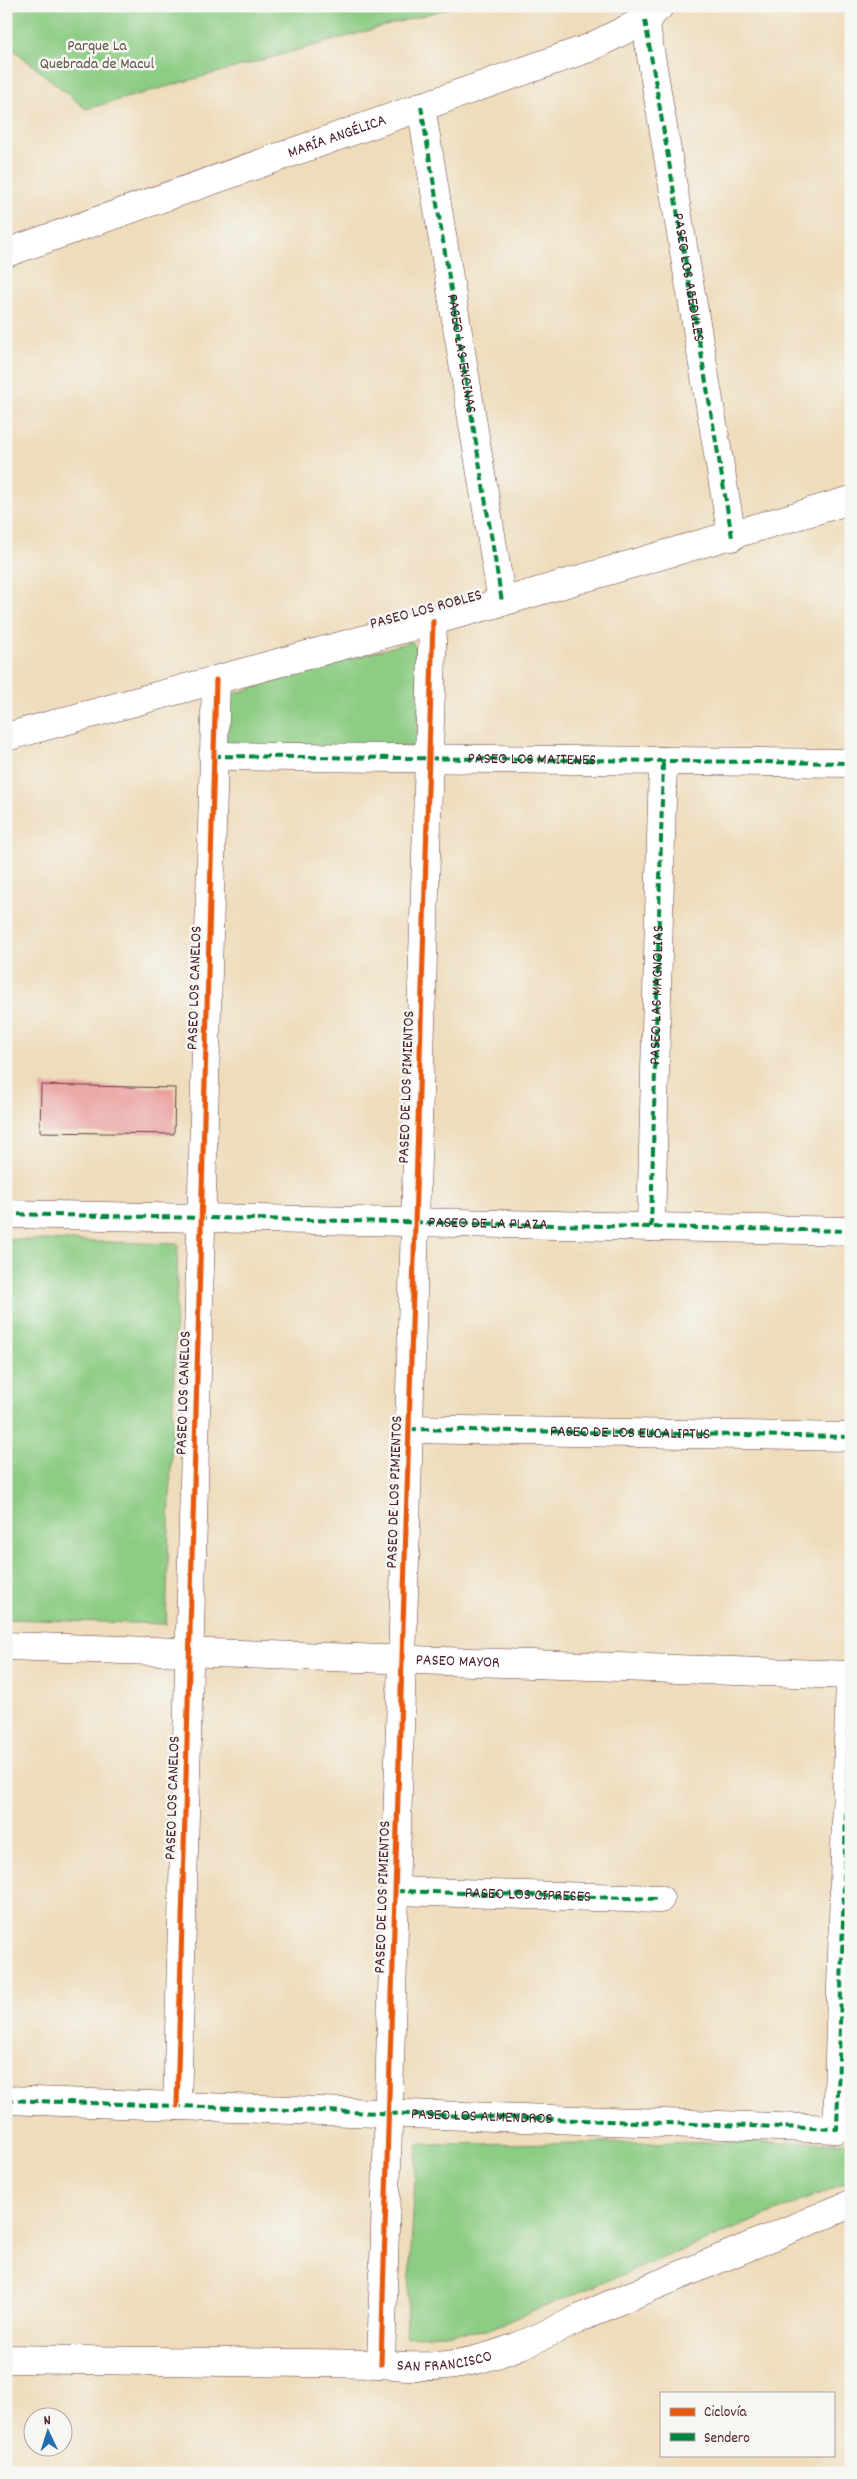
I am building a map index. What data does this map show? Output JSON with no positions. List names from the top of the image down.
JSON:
{
  "streets": {
    "street": [
      "MARÍA ANGÉLICA",
      "PASEO LOS ABEDULES",
      "PASEO LAS ENCINAS",
      "PASEO LOS ROBLES",
      "PASEO LOS MAITENES",
      "PASEO LOS CANELOS",
      "PASEO LAS MAGNOLIAS",
      "PASEO DE LOS PIMIENTOS",
      "PASEO DE LA PLAZA",
      "PASEO DE LOS EUCALIPTUS",
      "PASEO MAYOR",
      "PASEO LOS CIPRESES",
      "PASEO LOS ALMENDROS",
      "SAN FRANCISCO"
    ]
  },
  "crossings": [
    ["MARÍA ANGÉLICA", "PASEO LOS ABEDULES"],
    ["MARÍA ANGÉLICA", "PASEO LAS ENCINAS"],
    ["PASEO LOS ABEDULES", "PASEO LOS ROBLES"],
    ["PASEO LAS ENCINAS", "PASEO LOS ROBLES"],
    ["PASEO LOS ROBLES", "PASEO LOS CANELOS"],
    ["PASEO LOS ROBLES", "PASEO DE LOS PIMIENTOS"],
    ["PASEO LOS MAITENES", "PASEO LOS CANELOS"],
    ["PASEO LOS MAITENES", "PASEO LAS MAGNOLIAS"],
    ["PASEO LOS MAITENES", "PASEO DE LOS PIMIENTOS"],
    ["PASEO LOS CANELOS", "PASEO DE LA PLAZA"],
    ["PASEO LOS CANELOS", "PASEO MAYOR"],
    ["PASEO LOS CANELOS", "PASEO LOS ALMENDROS"],
    ["PASEO LAS MAGNOLIAS", "PASEO DE LA PLAZA"],
    ["PASEO DE LOS PIMIENTOS", "PASEO DE LA PLAZA"],
    ["PASEO DE LOS PIMIENTOS", "PASEO DE LOS EUCALIPTUS"],
    ["PASEO DE LOS PIMIENTOS", "PASEO MAYOR"],
    ["PASEO DE LOS PIMIENTOS", "PASEO LOS CIPRESES"],
    ["PASEO DE LOS PIMIENTOS", "PASEO LOS ALMENDROS"],
    ["PASEO DE LOS PIMIENTOS", "SAN FRANCISCO"],
    ["PASEO MAYOR", "PASEO LOS ALMENDROS"]
  ],
  "parks": ["Parque La Quebrada de Macul"],
  "legend": ["Ciclovía", "Sendero"],
  "north": "top"
}
